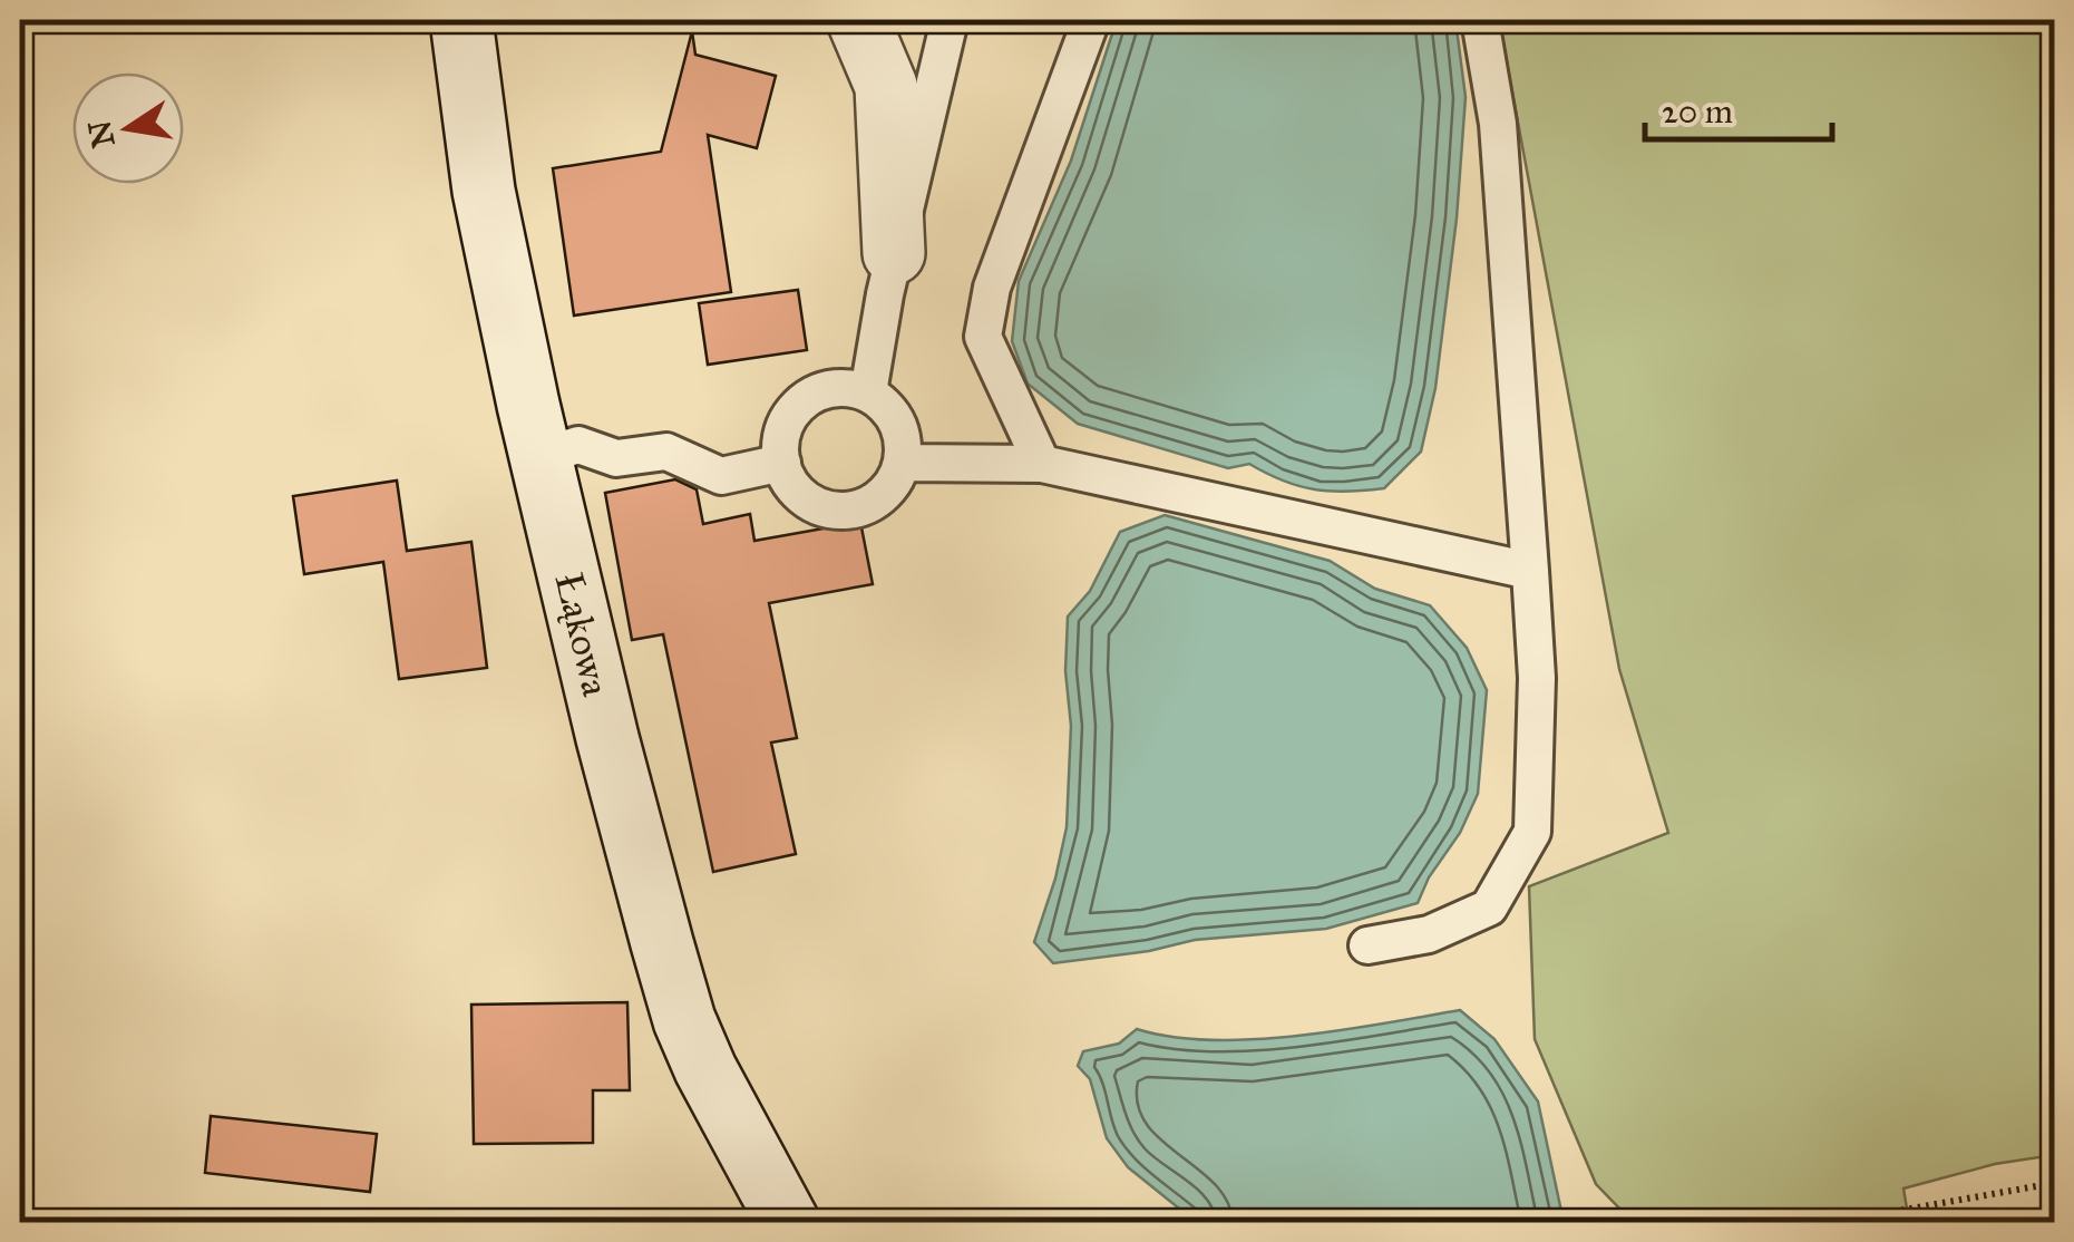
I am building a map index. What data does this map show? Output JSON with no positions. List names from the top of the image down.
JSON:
{
  "streets": {
    "street": ["Łąkowa"]
  },
  "scale_bar": "20 m",
  "north": "left"
}
